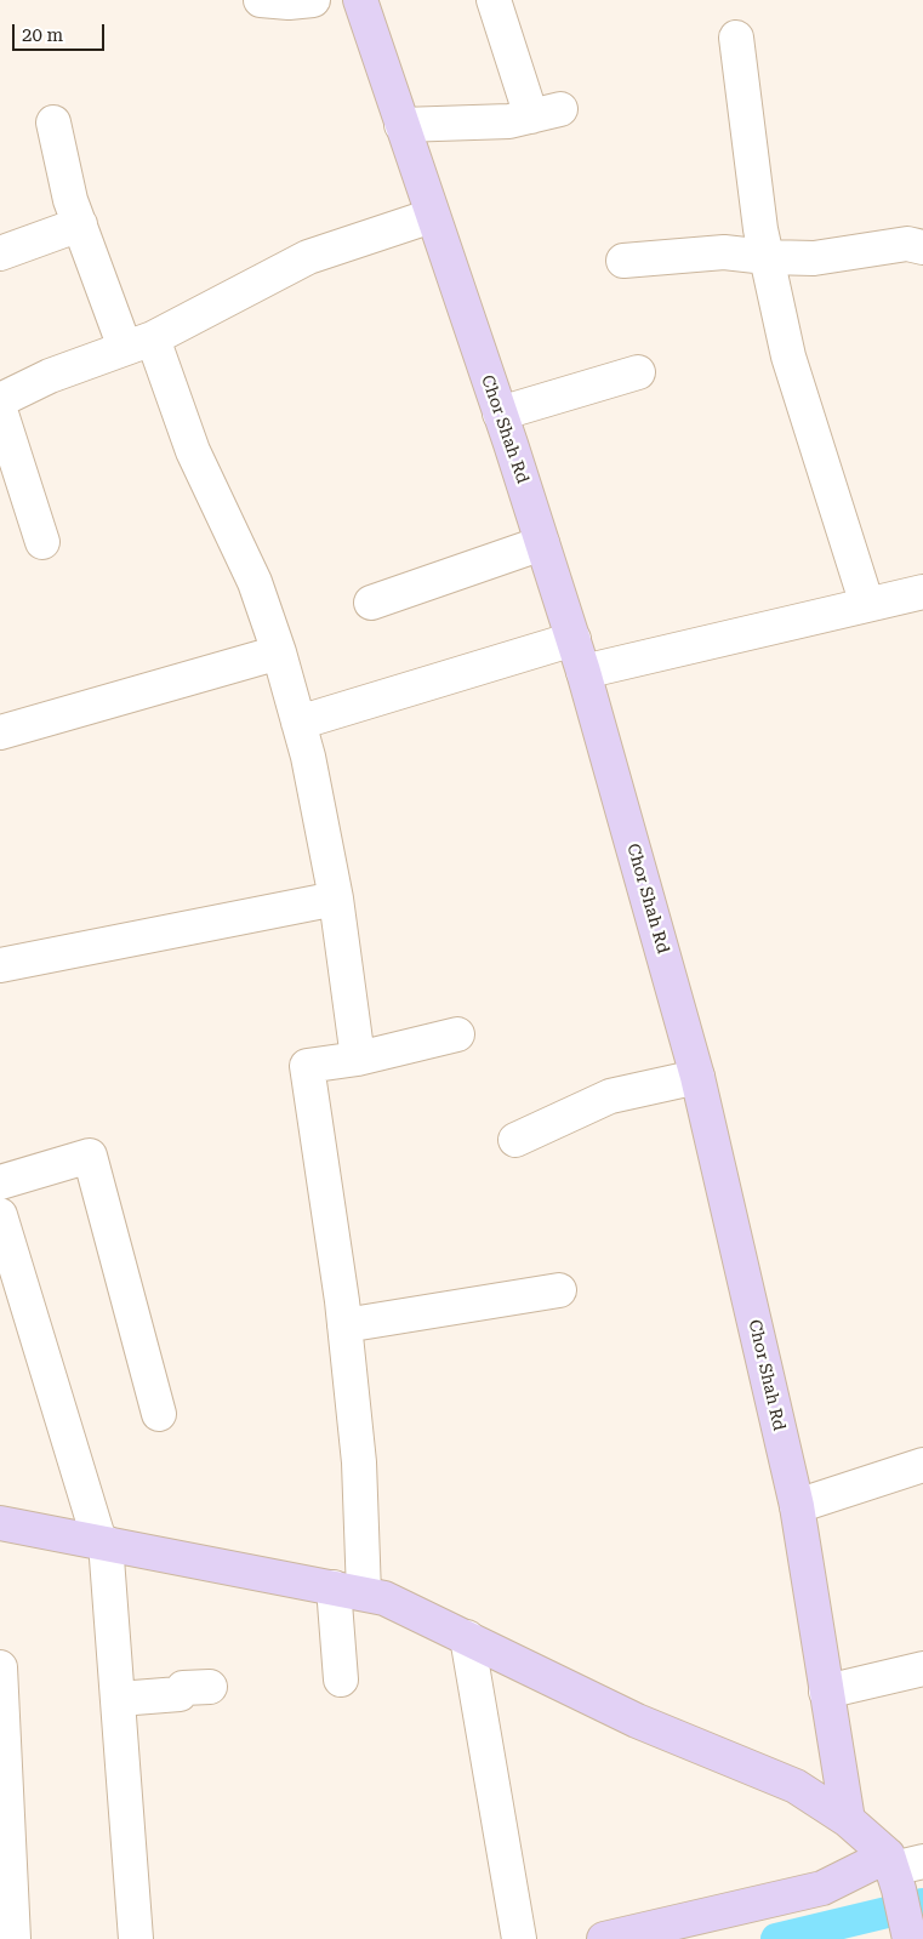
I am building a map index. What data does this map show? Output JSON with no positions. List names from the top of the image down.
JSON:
{
  "streets": {
    "street": ["Chor Shah Rd"]
  },
  "scale_bar": "20 m"
}
